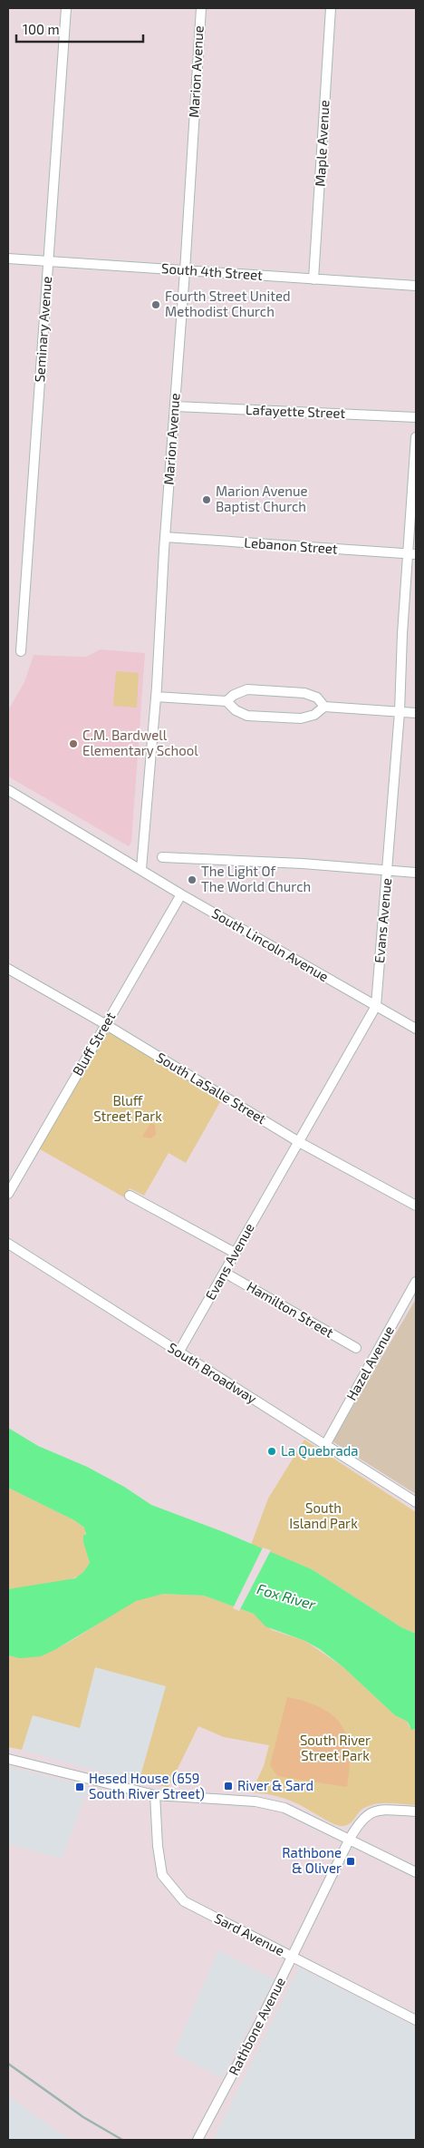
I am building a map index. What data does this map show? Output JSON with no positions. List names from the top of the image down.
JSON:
{
  "streets": {
    "street": [
      "Marion Avenue",
      "Maple Avenue",
      "South 4th Street",
      "Seminary Avenue",
      "Lafayette Street",
      "Lebanon Street",
      "Evans Avenue",
      "South Lincoln Avenue",
      "Bluff Street",
      "South LaSalle Street",
      "Hamilton Street",
      "Hazel Avenue",
      "South Broadway",
      "Sard Avenue",
      "Rathbone Avenue"
    ]
  },
  "crossings": [
    ["Marion Avenue", "South 4th Street"],
    ["Marion Avenue", "Lafayette Street"],
    ["Marion Avenue", "Lebanon Street"],
    ["Marion Avenue", "South Lincoln Avenue"],
    ["Maple Avenue", "South 4th Street"],
    ["South 4th Street", "Seminary Avenue"],
    ["Lebanon Street", "Evans Avenue"],
    ["Evans Avenue", "South Lincoln Avenue"],
    ["Evans Avenue", "South LaSalle Street"],
    ["Evans Avenue", "Hamilton Street"],
    ["Evans Avenue", "South Broadway"],
    ["South Lincoln Avenue", "Bluff Street"],
    ["Bluff Street", "South LaSalle Street"],
    ["Hazel Avenue", "South Broadway"],
    ["Sard Avenue", "Rathbone Avenue"]
  ],
  "water": ["Fox River"],
  "parks": ["Bluff Street Park", "South Island Park", "South River Street Park"],
  "places": {
    "other": [
      "Fourth Street United Methodist Church",
      "Marion Avenue Baptist Church",
      "C.M. Bardwell Elementary School",
      "The Light Of The World Church",
      "La Quebrada"
    ],
    "transit": ["River & Sard", "Hesed House (659 South River Street)", "Rathbone & Oliver"]
  },
  "scale_bar": "100 m"
}
